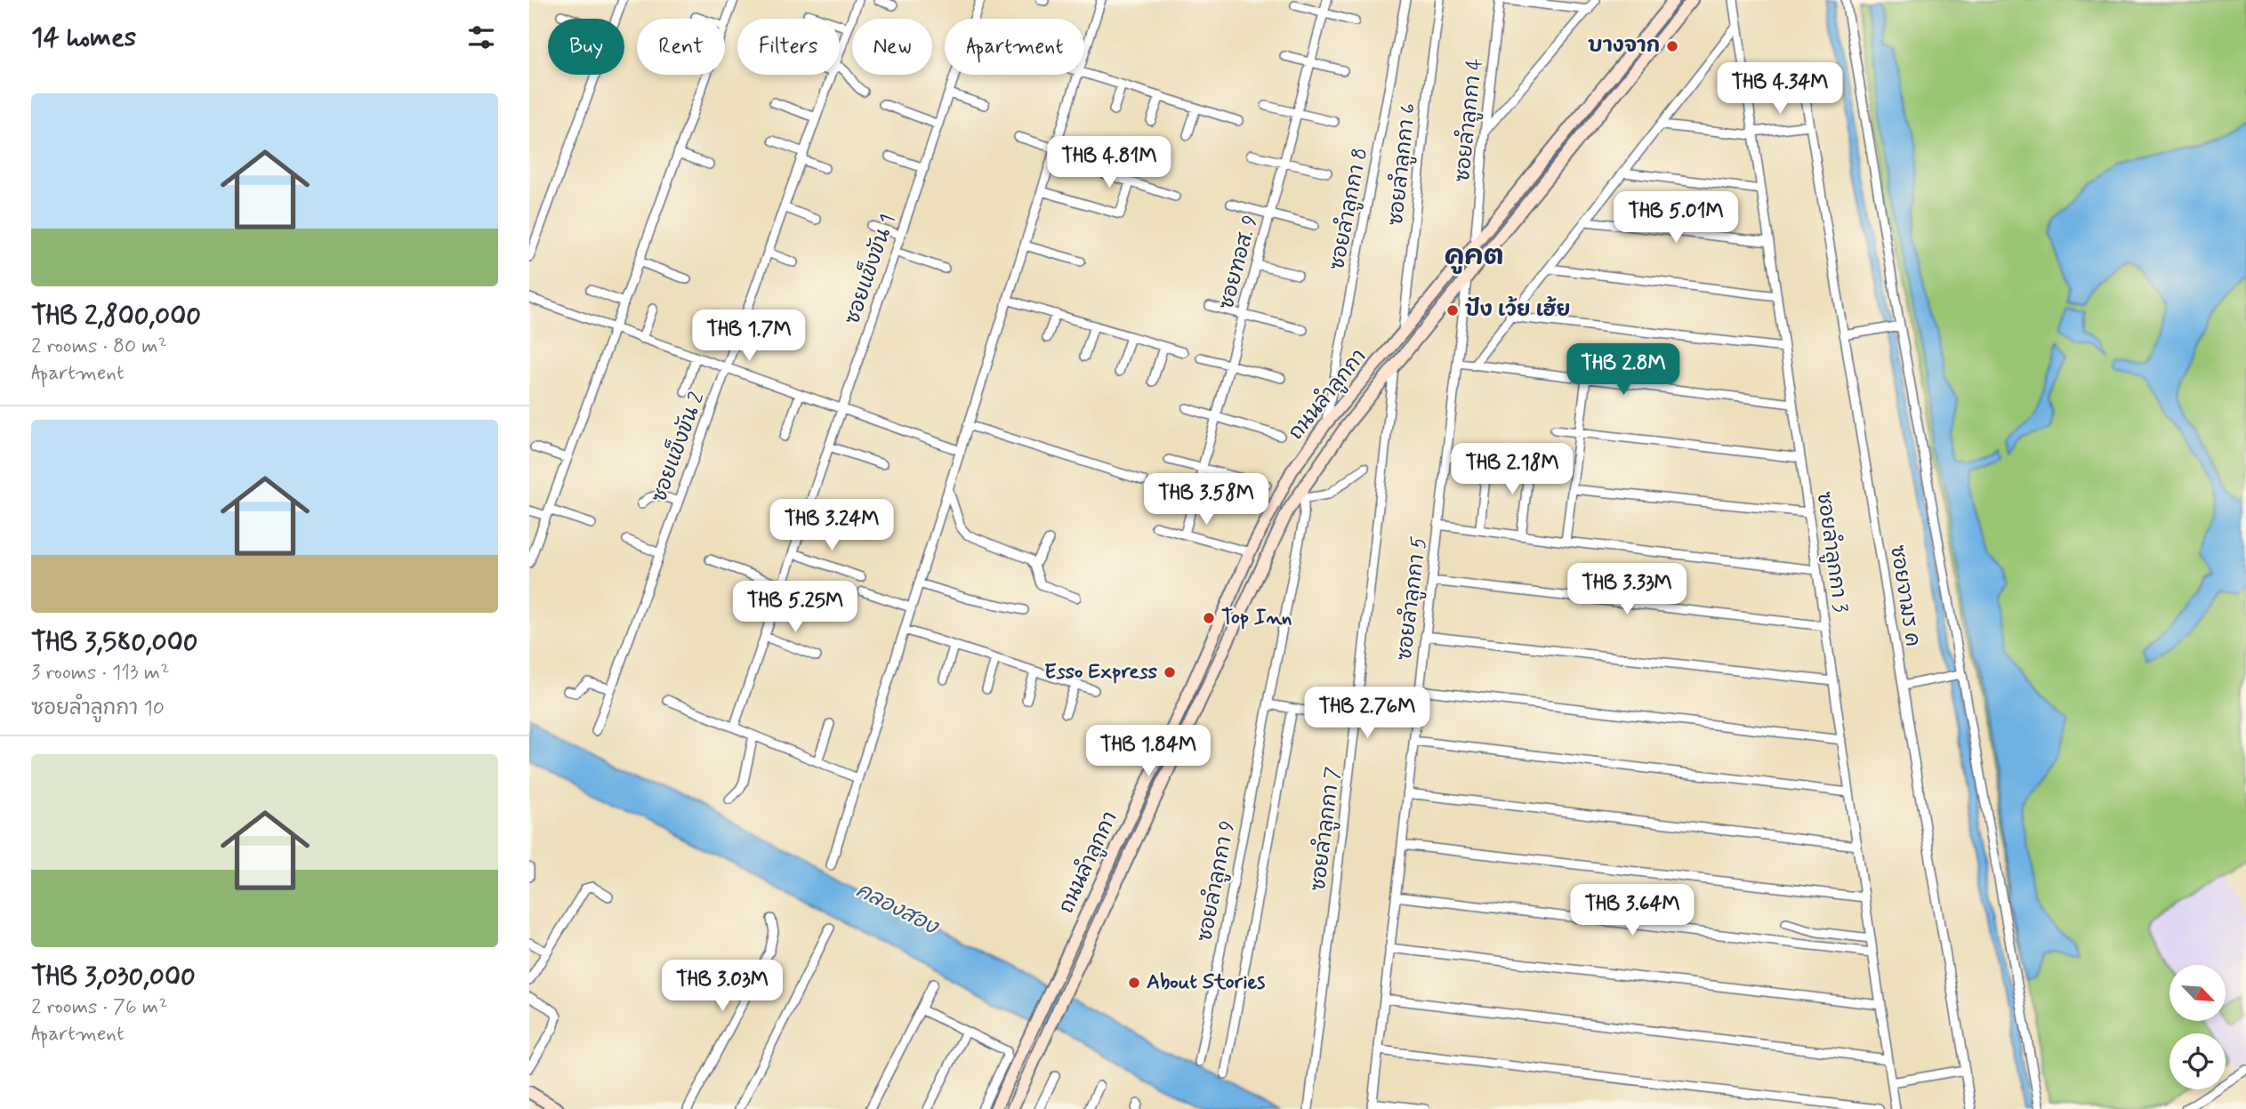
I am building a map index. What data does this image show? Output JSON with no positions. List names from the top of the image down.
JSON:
{
  "streets": {
    "main road": ["ถนนลำลูกกา"],
    "street": [
      "ซอยลำลูกกา 4",
      "ซอยลำลูกกา 6",
      "ซอยลำลูกกา 8",
      "ซอยทอส. 9",
      "ซอยแข็งขัน 1",
      "ซอยแข็งขัน 2",
      "ซอยลำลูกกา 3",
      "ซอยจามร ค",
      "ซอยลำลูกกา 5",
      "ซอยลำลูกกา 7",
      "ซอยลำลูกกา 9"
    ]
  },
  "crossings": [
    ["ซอยลำลูกกา 4", "ถนนลำลูกกา"],
    ["ซอยลำลูกกา 6", "ถนนลำลูกกา"],
    ["ซอยลำลูกกา 8", "ถนนลำลูกกา"],
    ["ถนนลำลูกกา", "ซอยลำลูกกา 5"],
    ["ถนนลำลูกกา", "ซอยลำลูกกา 7"],
    ["ถนนลำลูกกา", "ซอยลำลูกกา 9"]
  ],
  "districts": ["คูคต"],
  "water": ["คลองสอง"],
  "places": [
    "บางจาก",
    "ปัง เว้ย เฮ้ย",
    "Top Inn",
    "Esso Express",
    "About Stories"
  ],
  "north": "bottom right",
  "page": {
    "heading": "14 homes",
    "chip": [
      "Buy",
      "Rent",
      "Filters",
      "New",
      "Apartment"
    ],
    "price": [
      "THB 4.34M",
      "THB 4.81M",
      "THB 5.01M",
      "THB 1.7M",
      "THB 2.8M",
      "THB 2.18M",
      "THB 3.58M",
      "THB 3.24M",
      "THB 3.33M",
      "THB 5.25M",
      "THB 2.76M",
      "THB 1.84M",
      "THB 3.64M",
      "THB 3.03M"
    ],
    "list": [
      {
        "name": "THB 2,800,000",
        "note": "2 rooms · 80 m² · Apartment"
      },
      {
        "name": "THB 3,580,000",
        "note": "3 rooms · 113 m² · ซอยลำลูกกา 10"
      },
      {
        "name": "THB 3,030,000",
        "note": "2 rooms · 76 m² · Apartment"
      }
    ]
  }
}
